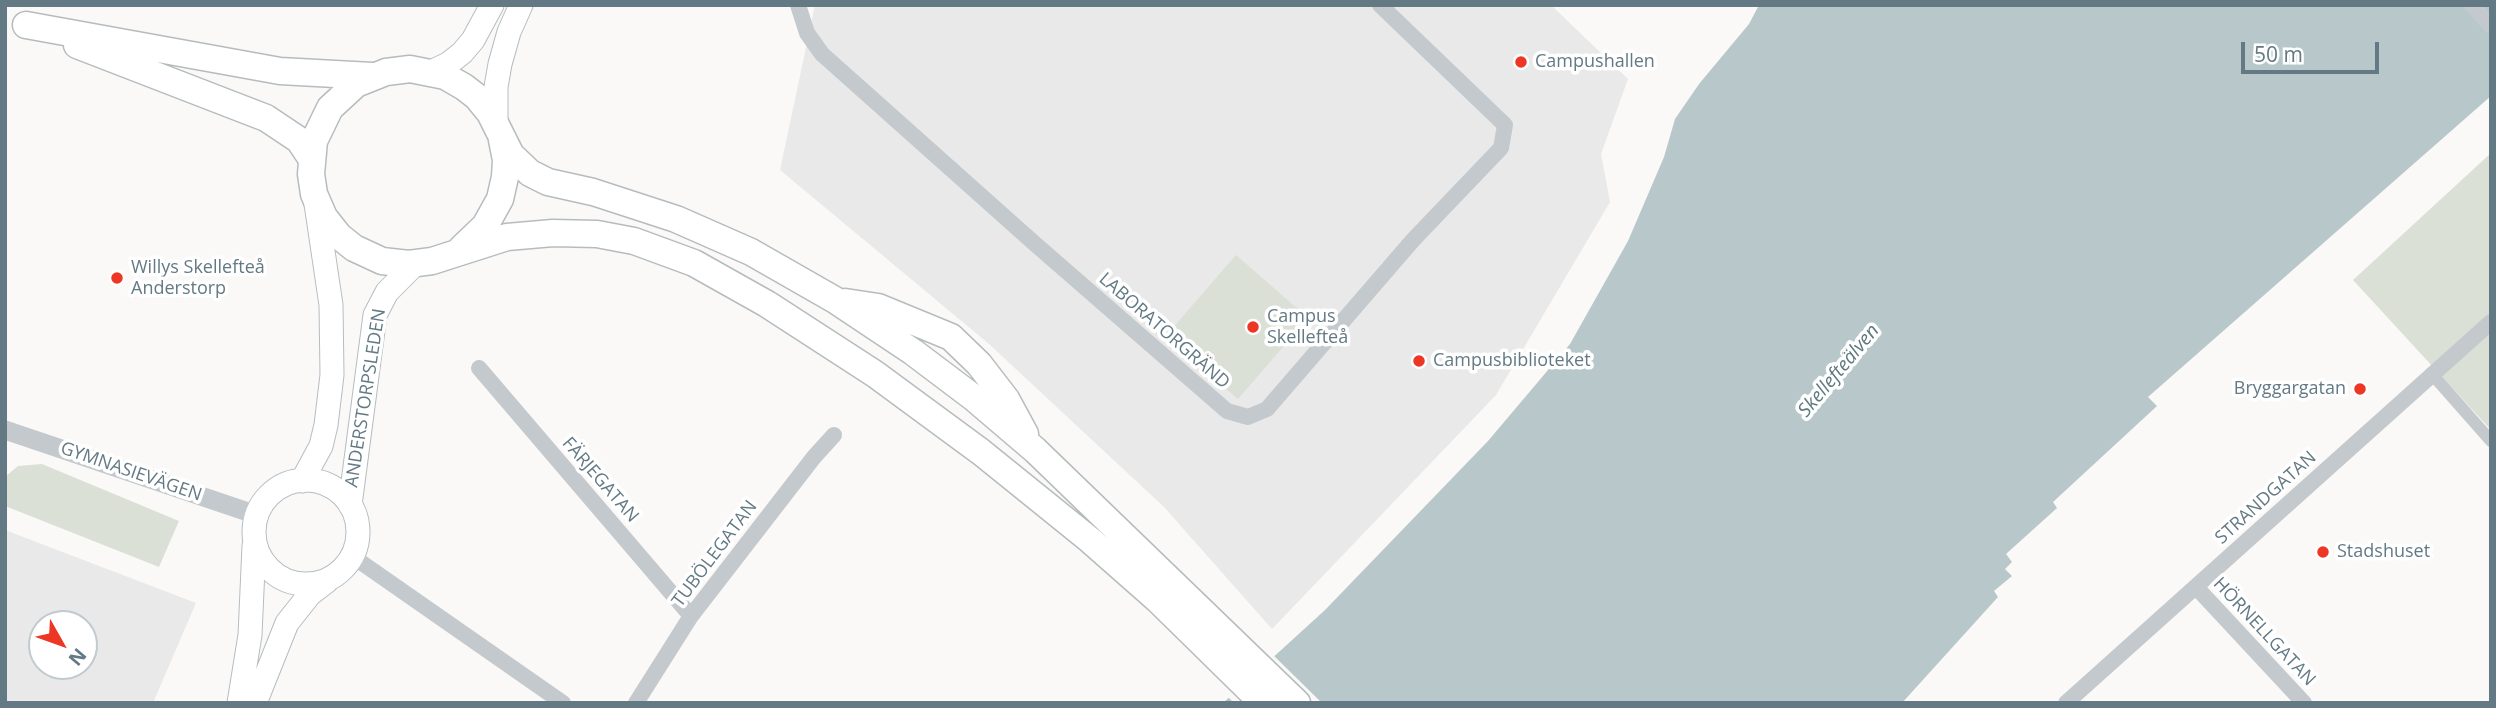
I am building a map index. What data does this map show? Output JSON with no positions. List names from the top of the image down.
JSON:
{
  "streets": {
    "main road": ["ANDERSTORPSLEDEN"],
    "street": [
      "LABORATORGRÄND",
      "GYMNASIEVÄGEN",
      "FÄRJEGATAN",
      "STRANDGATAN",
      "TUBÖLEGATAN",
      "HÖRNELLGATAN"
    ]
  },
  "crossings": [
    ["ANDERSTORPSLEDEN", "GYMNASIEVÄGEN"],
    ["FÄRJEGATAN", "TUBÖLEGATAN"],
    ["STRANDGATAN", "HÖRNELLGATAN"]
  ],
  "water": ["Skellefteälven"],
  "places": [
    "Campushallen",
    "Willys Skellefteå Anderstorp",
    "Campus Skellefteå",
    "Campusbiblioteket",
    "Bryggargatan",
    "Stadshuset"
  ],
  "scale_bar": "50 m",
  "north": "bottom right"
}
